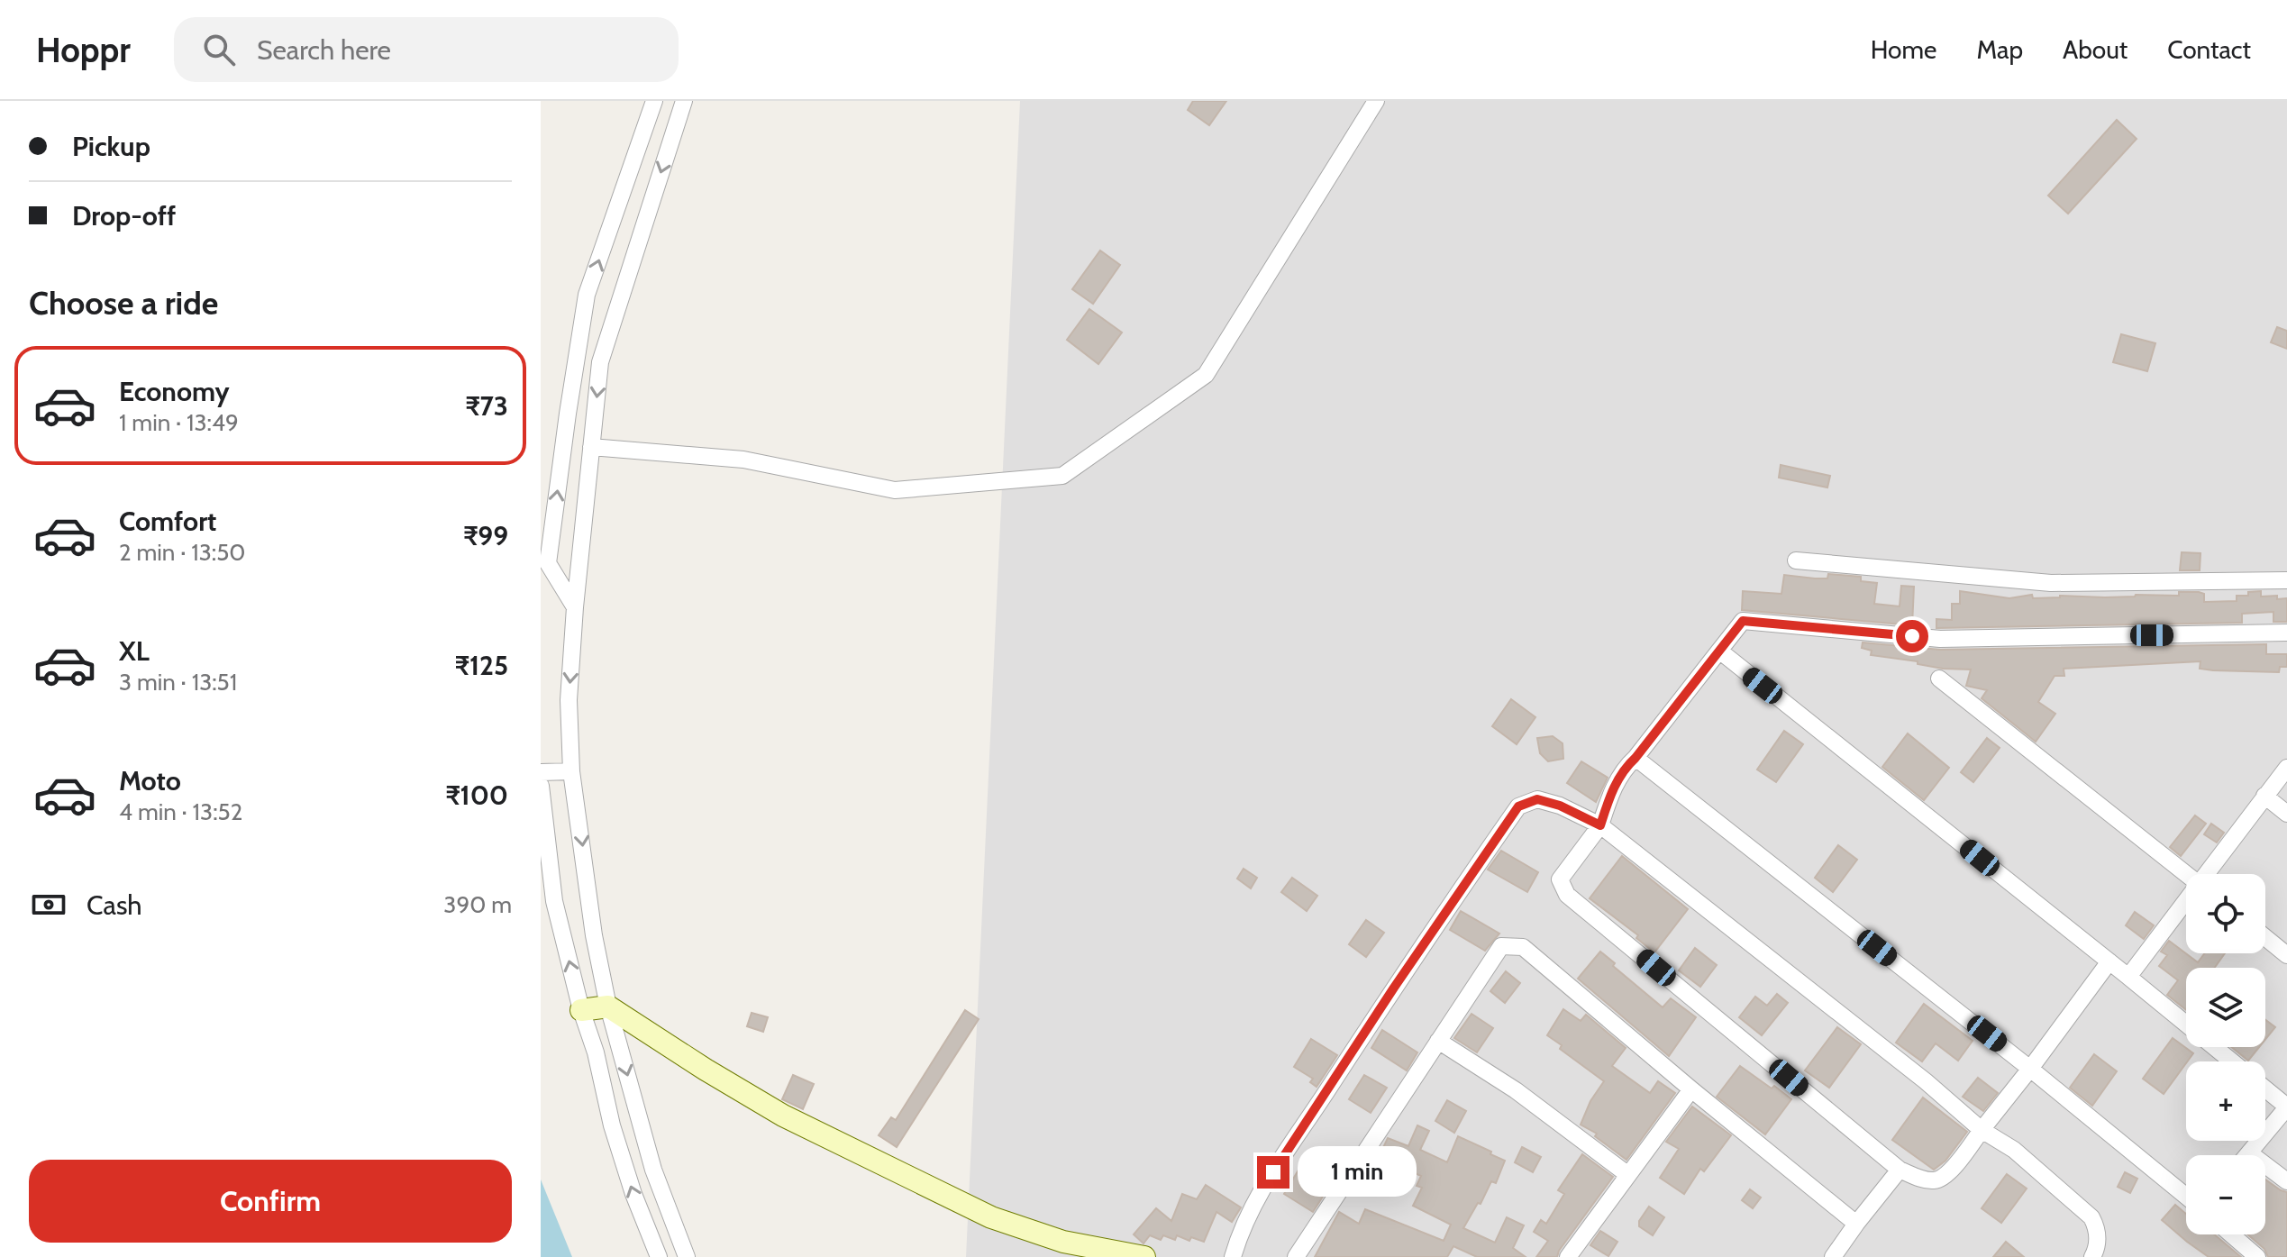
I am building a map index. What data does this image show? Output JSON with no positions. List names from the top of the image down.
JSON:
{
  "page": {
    "header": "Hoppr",
    "search": "Search here",
    "nav": [
      "Home",
      "Map",
      "About",
      "Contact"
    ],
    "banner": ["Pickup", "Drop-off"],
    "heading": "Choose a ride",
    "list": [
      {
        "name": "Economy",
        "note": "1 min · 13:49",
        "value": "₹73"
      },
      {
        "name": "Comfort",
        "note": "2 min · 13:50",
        "value": "₹99"
      },
      {
        "name": "XL",
        "note": "3 min · 13:51",
        "value": "₹125"
      },
      {
        "name": "Moto",
        "note": "4 min · 13:52",
        "value": "₹100"
      }
    ],
    "pay": ["Cash", "390 m"],
    "map_buttons": ["+", "−"],
    "buttons": "Confirm",
    "bubble": "1 min"
  }
}
